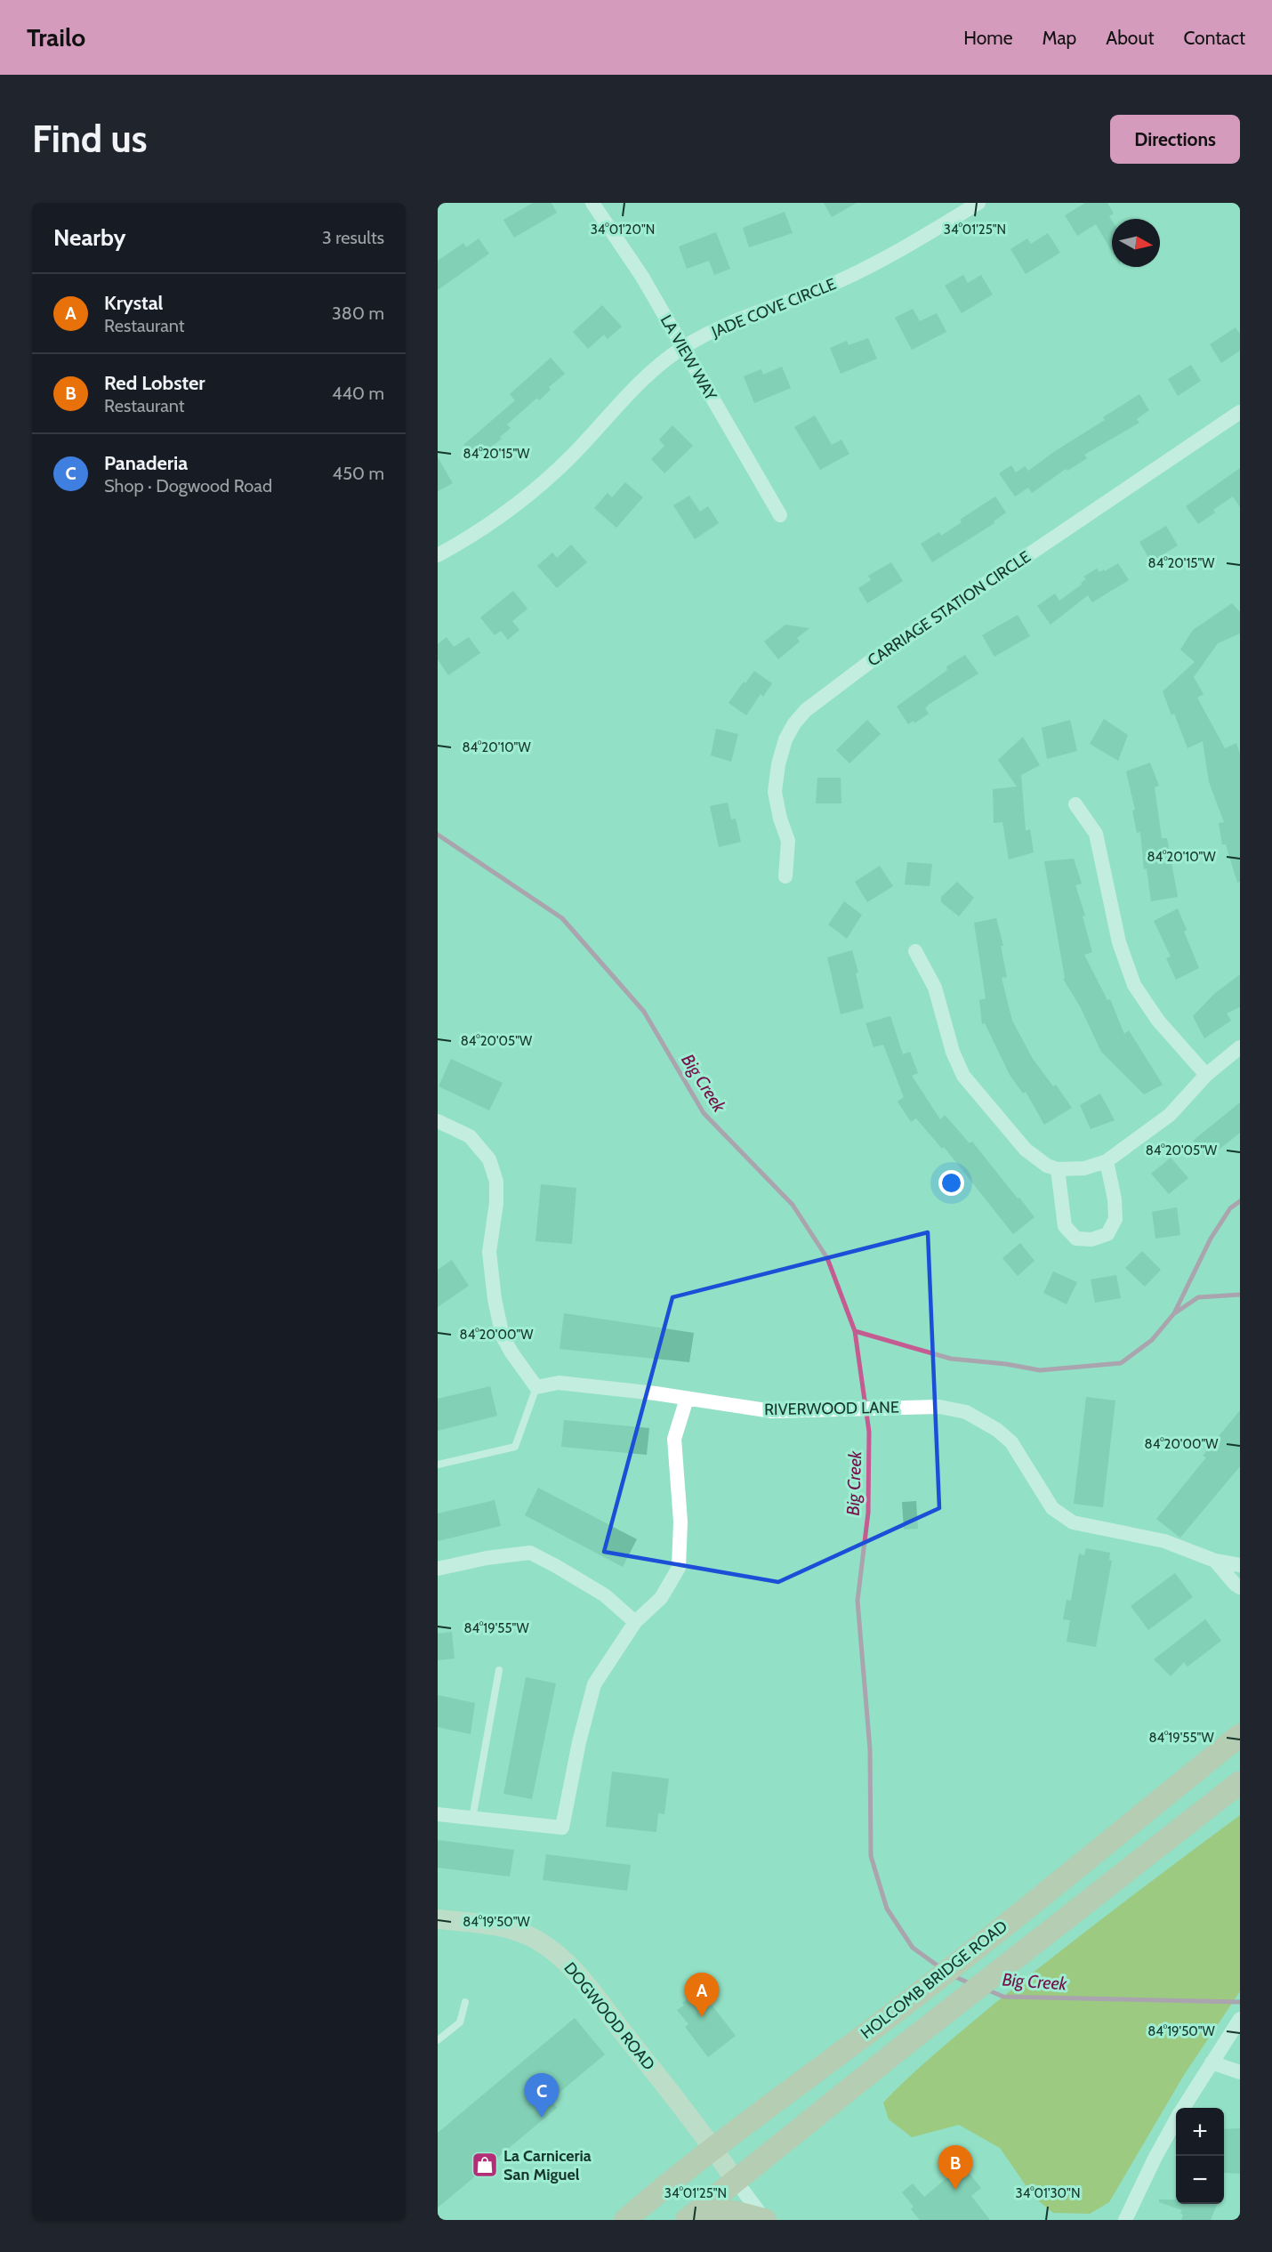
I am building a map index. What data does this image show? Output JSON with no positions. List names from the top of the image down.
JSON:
{
  "streets": {
    "main road": ["HOLCOMB BRIDGE ROAD"],
    "street": [
      "JADE COVE CIRCLE",
      "LA VIEW WAY",
      "CARRIAGE STATION CIRCLE",
      "RIVERWOOD LANE",
      "DOGWOOD ROAD"
    ]
  },
  "crossings": [
    ["JADE COVE CIRCLE", "LA VIEW WAY"],
    ["HOLCOMB BRIDGE ROAD", "DOGWOOD ROAD"]
  ],
  "water": ["Big Creek"],
  "places": {
    "shop": ["La Carniceria San Miguel"]
  },
  "north": "right",
  "page": {
    "header": "Trailo",
    "nav": [
      "Home",
      "Map",
      "About",
      "Contact"
    ],
    "buttons": "Directions",
    "title": "Find us",
    "heading": ["Nearby", "3 results"],
    "list": [
      {
        "mark": "A",
        "name": "Krystal",
        "note": "Restaurant",
        "value": "380 m"
      },
      {
        "mark": "B",
        "name": "Red Lobster",
        "note": "Restaurant",
        "value": "440 m"
      },
      {
        "mark": "C",
        "name": "Panaderia",
        "note": "Shop · Dogwood Road",
        "value": "450 m"
      }
    ],
    "pins": ["A", "C", "B"],
    "map_buttons": ["+", "−"]
  },
  "coordinates": [
    "34°01'20\"N",
    "34°01'25\"N",
    "84°20'15\"W",
    "84°20'10\"W",
    "84°20'05\"W",
    "84°20'00\"W",
    "84°19'55\"W",
    "84°19'50\"W",
    "34°01'30\"N"
  ]
}
